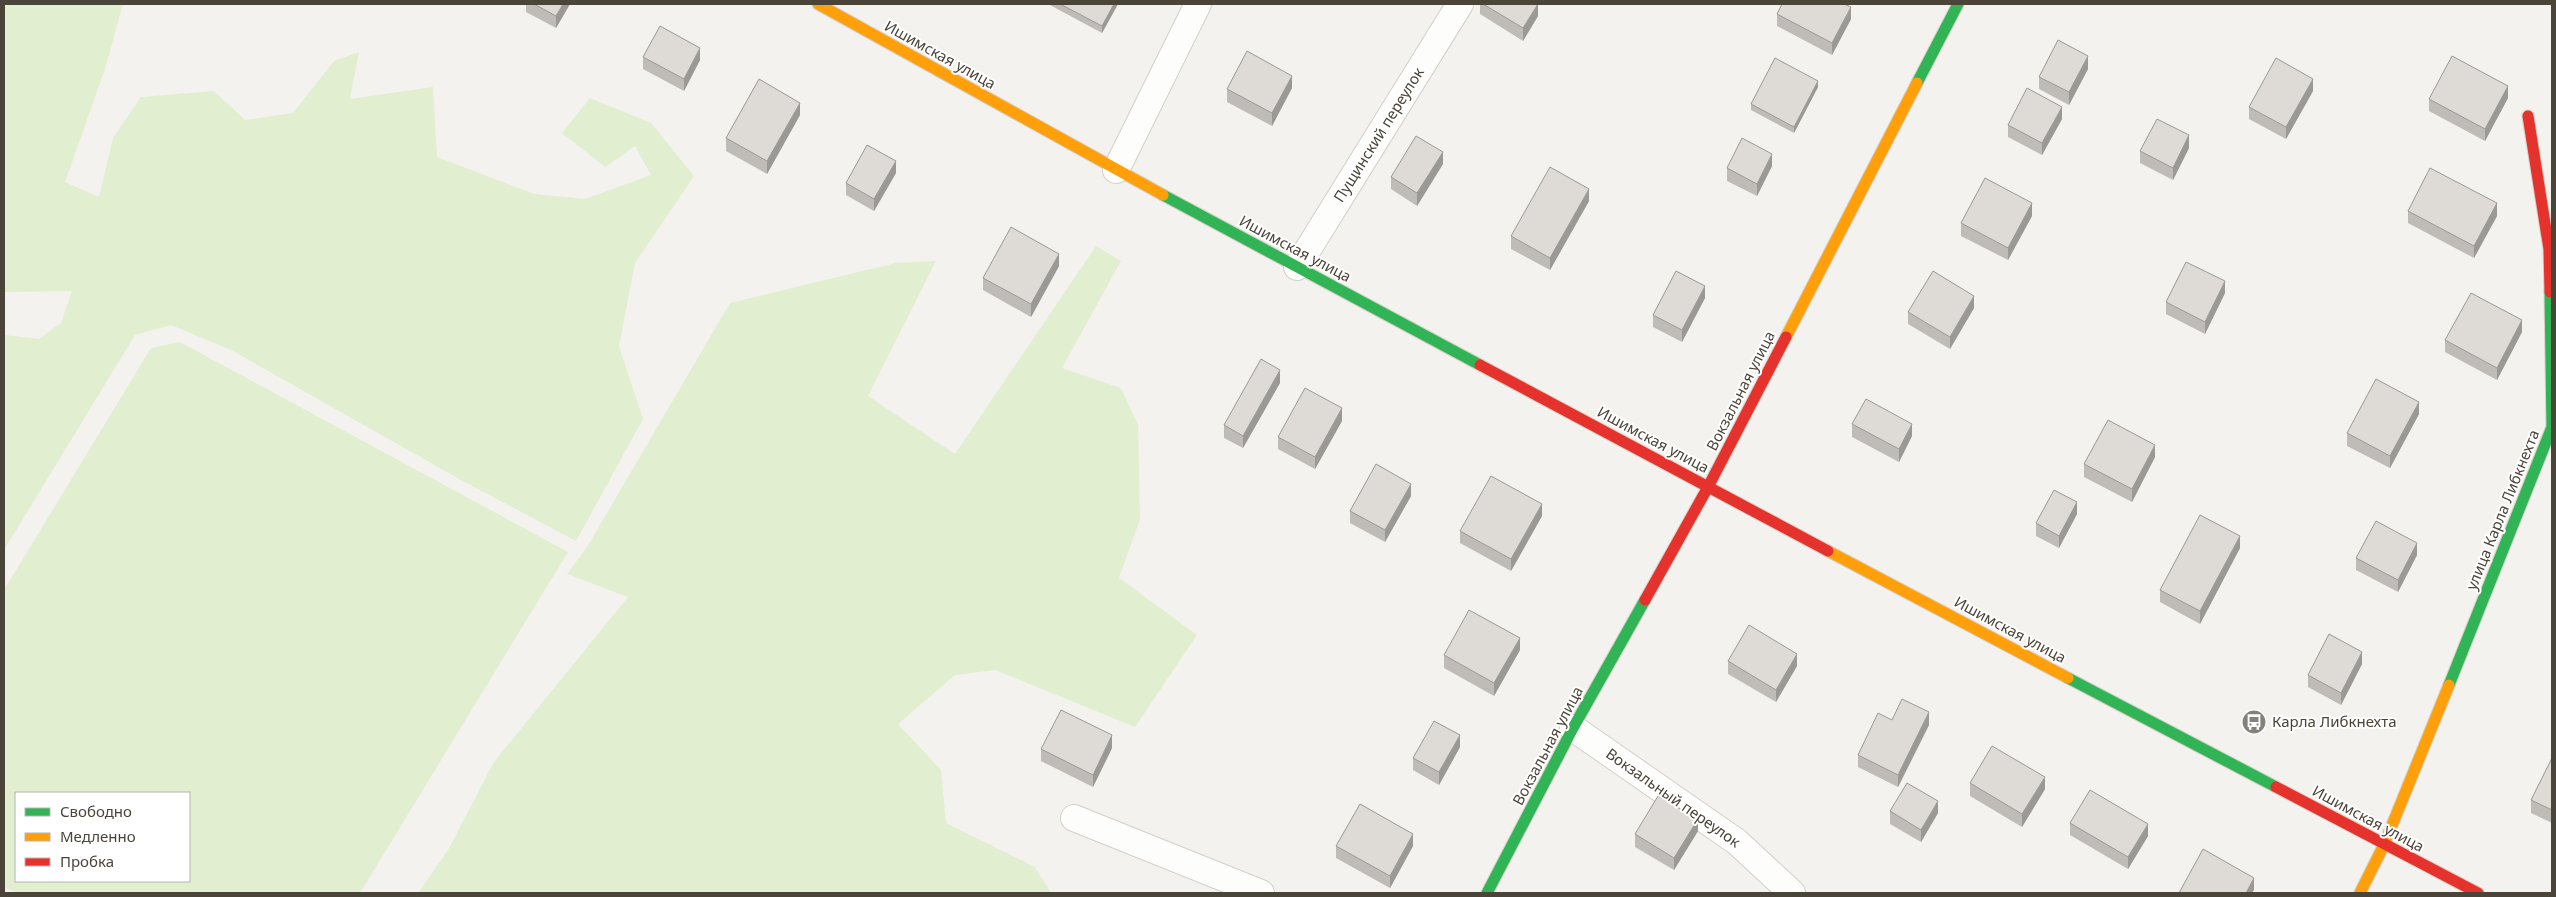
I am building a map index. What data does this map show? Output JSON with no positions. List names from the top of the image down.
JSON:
{
  "streets": {
    "main road": ["Ишимская улица", "Вокзальная улица", "улица Карла Либкнехта"],
    "street": ["Пущинский переулок", "Вокзальный переулок"]
  },
  "crossings": [
    ["Ишимская улица", "Пущинский переулок"],
    ["Ишимская улица", "Вокзальная улица"],
    ["Ишимская улица", "улица Карла Либкнехта"],
    ["Вокзальная улица", "Вокзальный переулок"]
  ],
  "places": {
    "bus stop": ["Карла Либкнехта"]
  },
  "legend": ["Свободно", "Медленно", "Пробка"]
}
